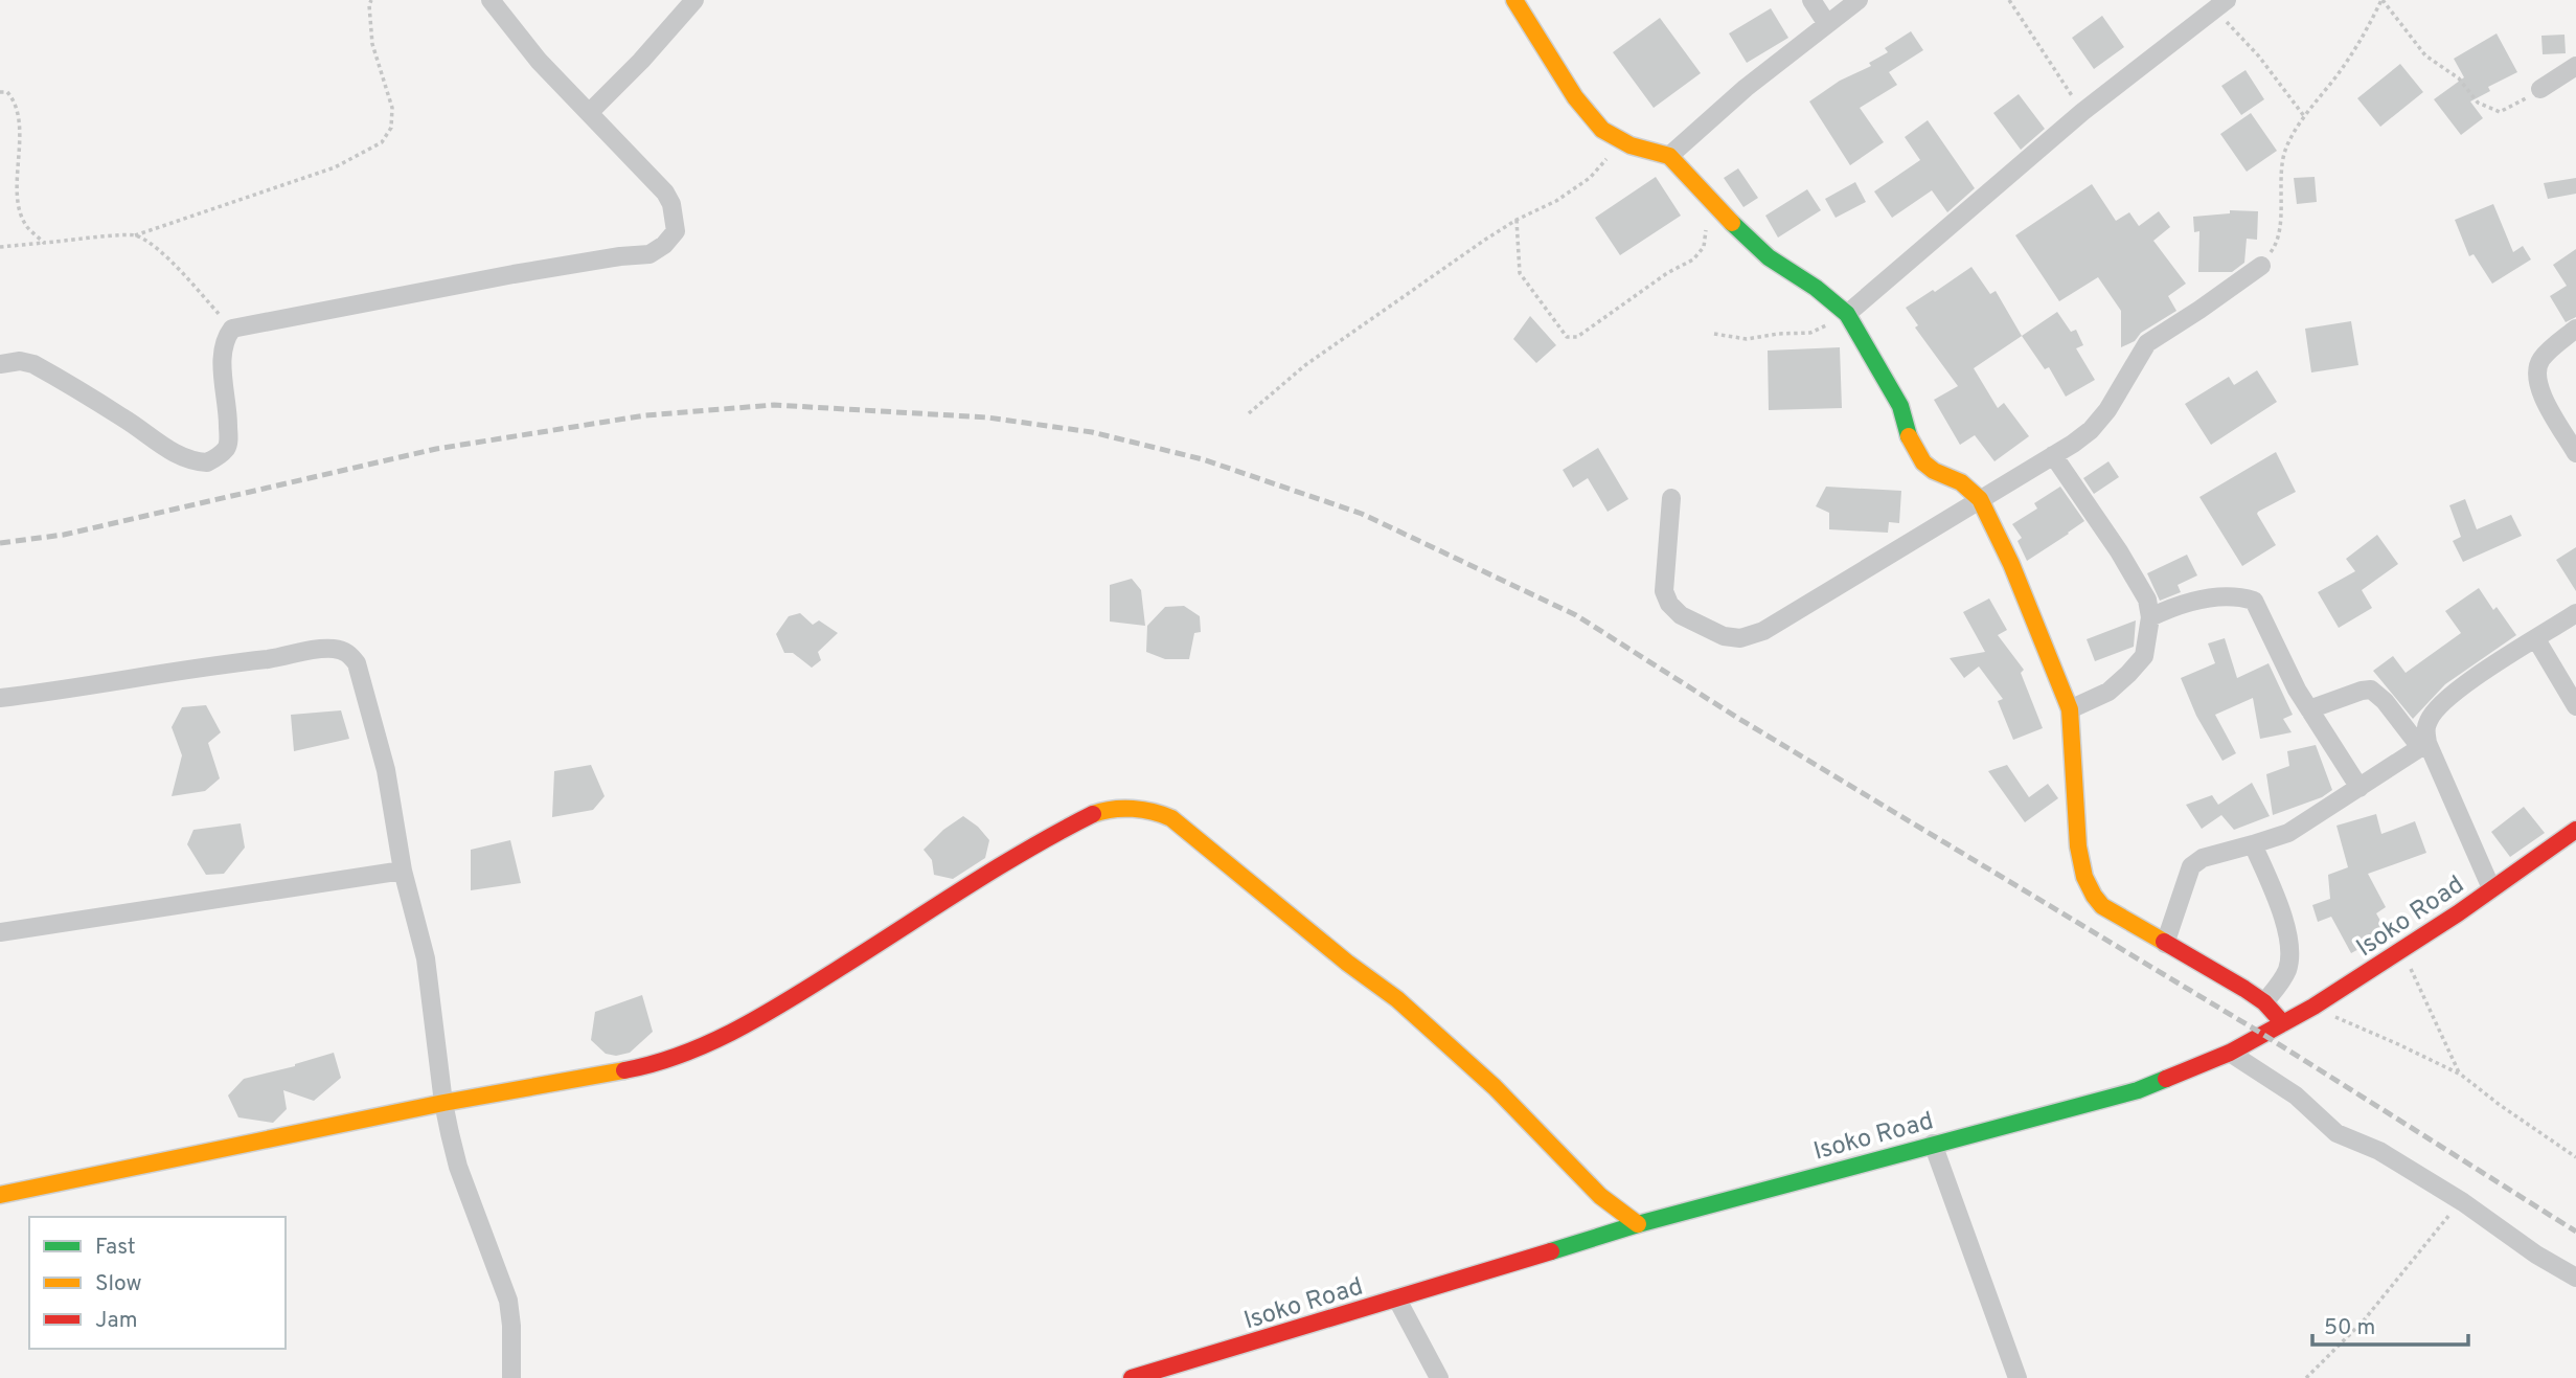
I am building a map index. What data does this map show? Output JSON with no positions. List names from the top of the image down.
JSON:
{
  "streets": {
    "street": ["Isoko Road"]
  },
  "legend": ["Fast", "Slow", "Jam"],
  "scale_bar": "50 m"
}
